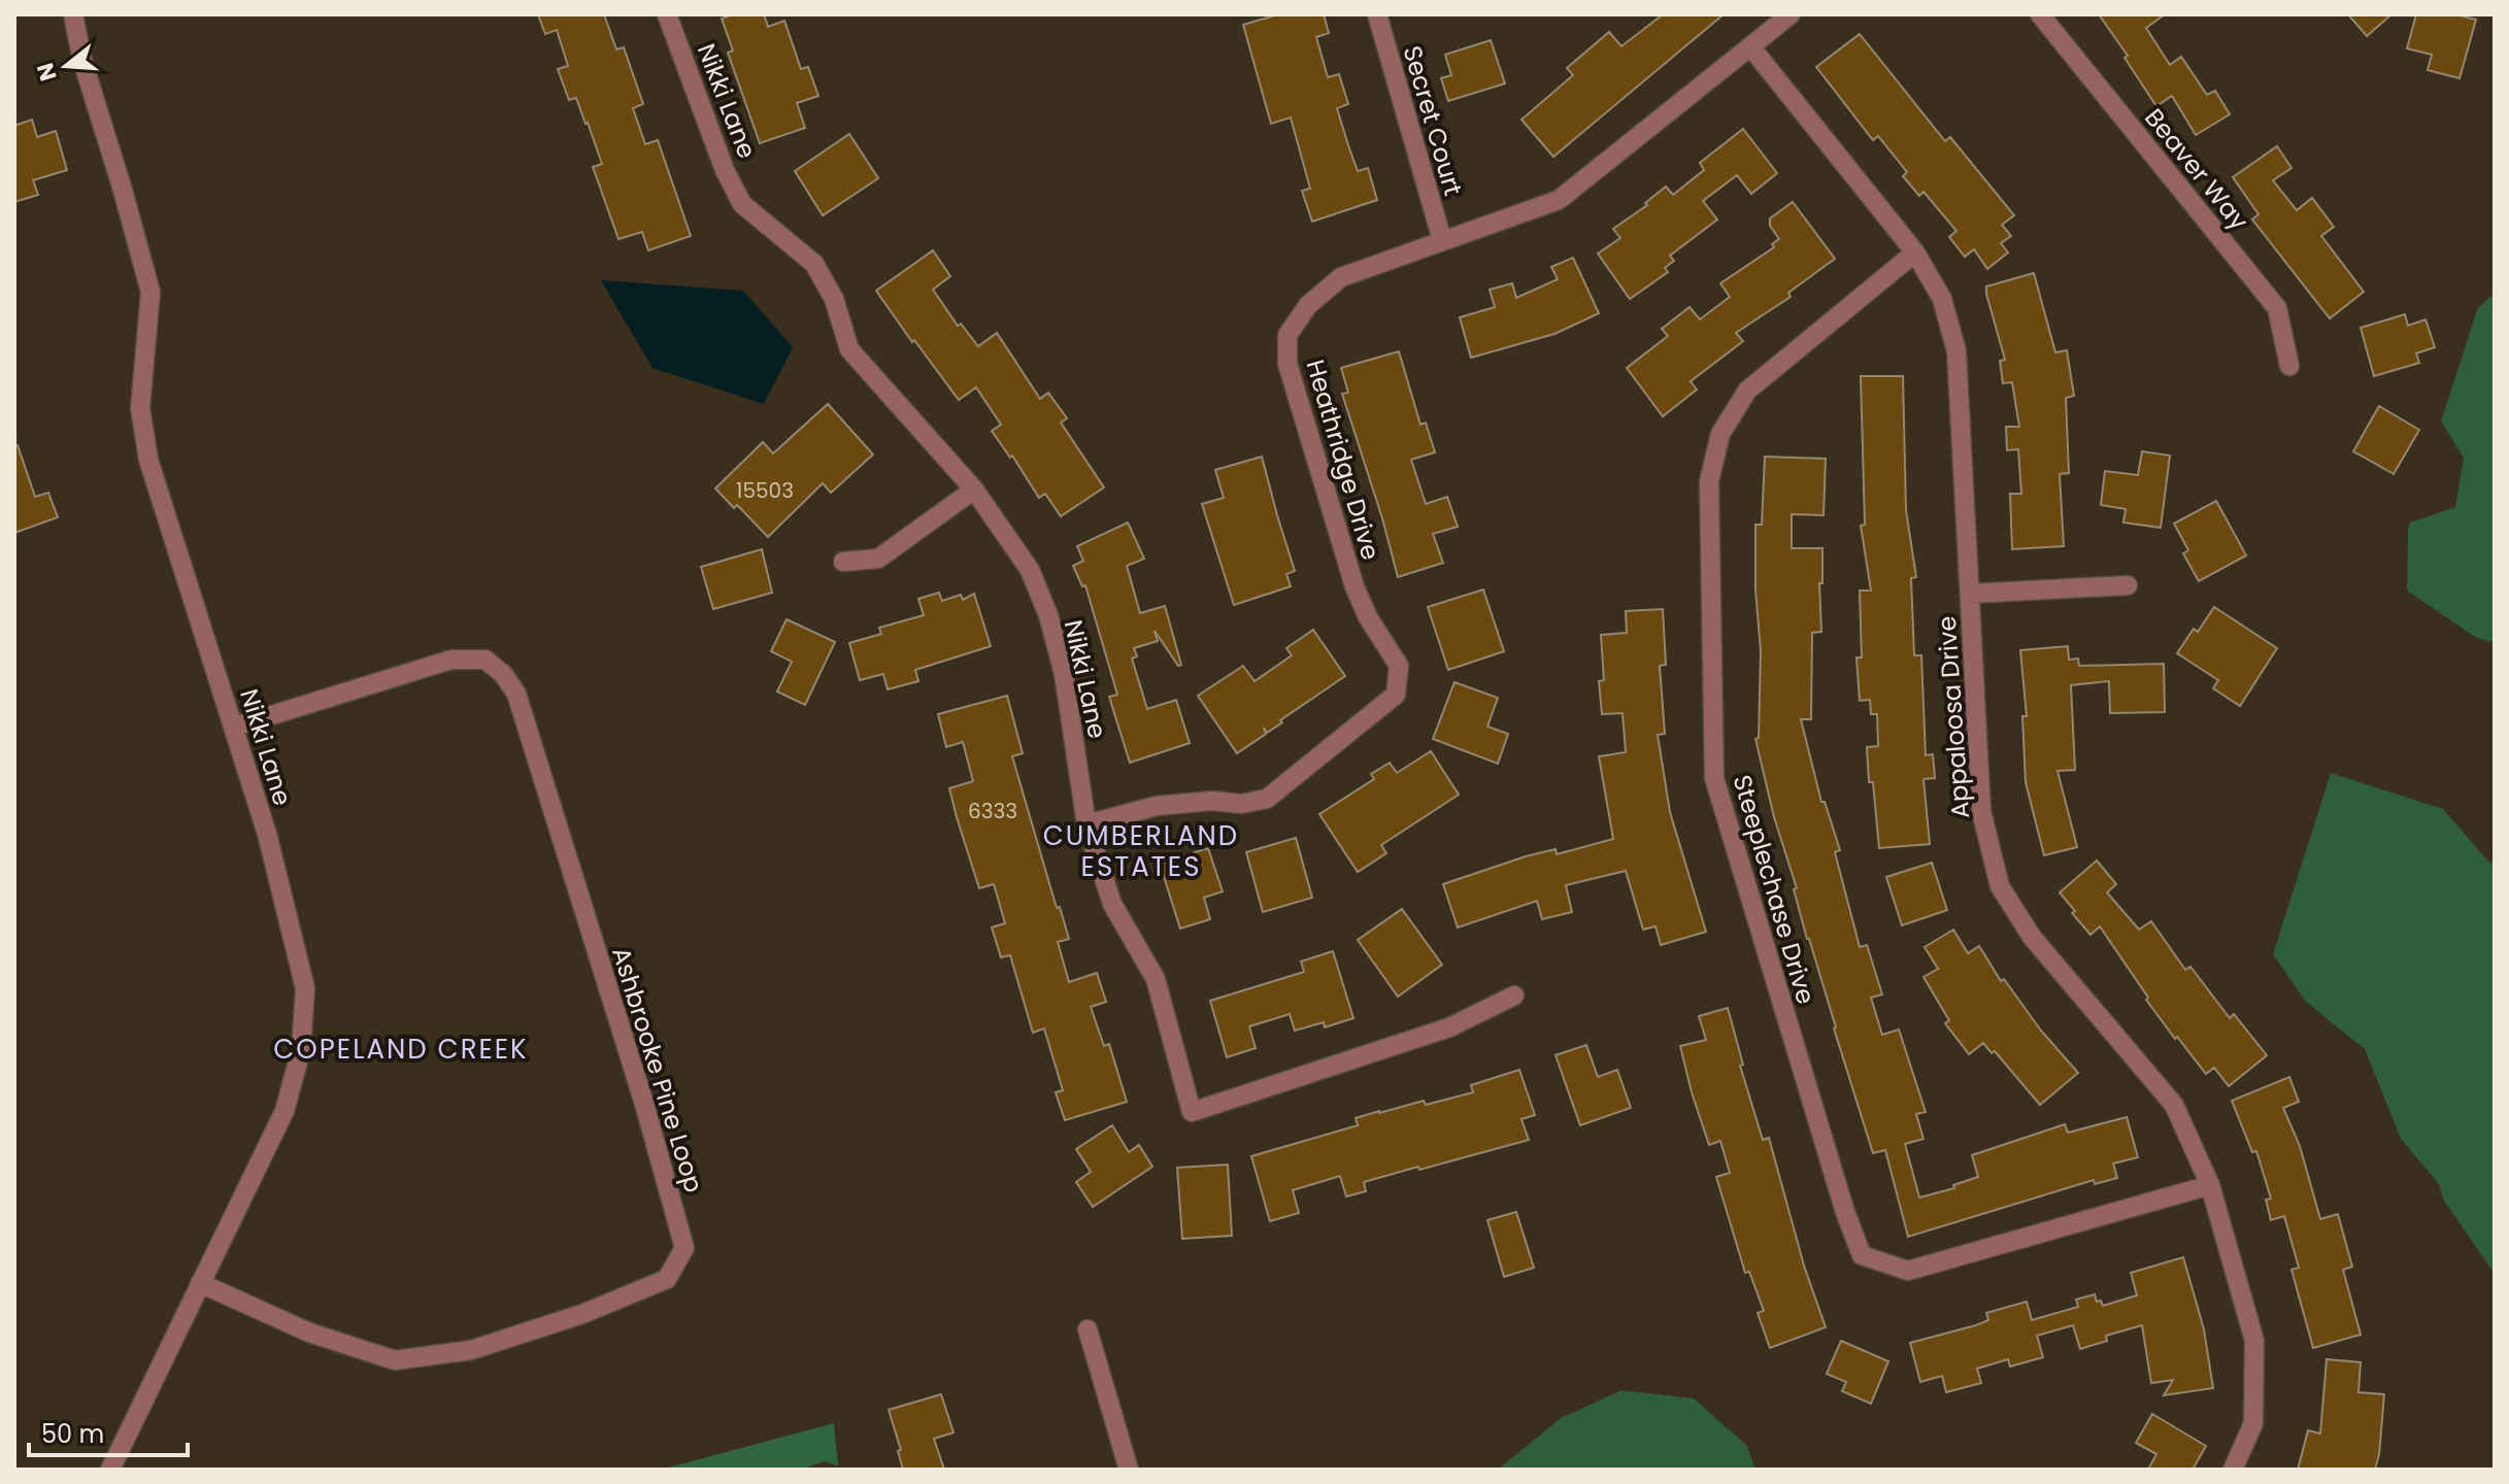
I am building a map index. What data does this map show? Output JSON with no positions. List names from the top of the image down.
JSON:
{
  "streets": {
    "street": [
      "Nikki Lane",
      "Secret Court",
      "Beaver Way",
      "Heathridge Drive",
      "Appaloosa Drive",
      "Steeplechase Drive",
      "Ashbrooke Pine Loop"
    ]
  },
  "crossings": [
    ["Nikki Lane", "Heathridge Drive"],
    ["Nikki Lane", "Ashbrooke Pine Loop"],
    ["Secret Court", "Heathridge Drive"],
    ["Heathridge Drive", "Appaloosa Drive"],
    ["Appaloosa Drive", "Steeplechase Drive"]
  ],
  "districts": ["CUMBERLAND ESTATES", "COPELAND CREEK"],
  "house_numbers": ["15503", "6333"],
  "scale_bar": "50 m",
  "north": "left"
}
